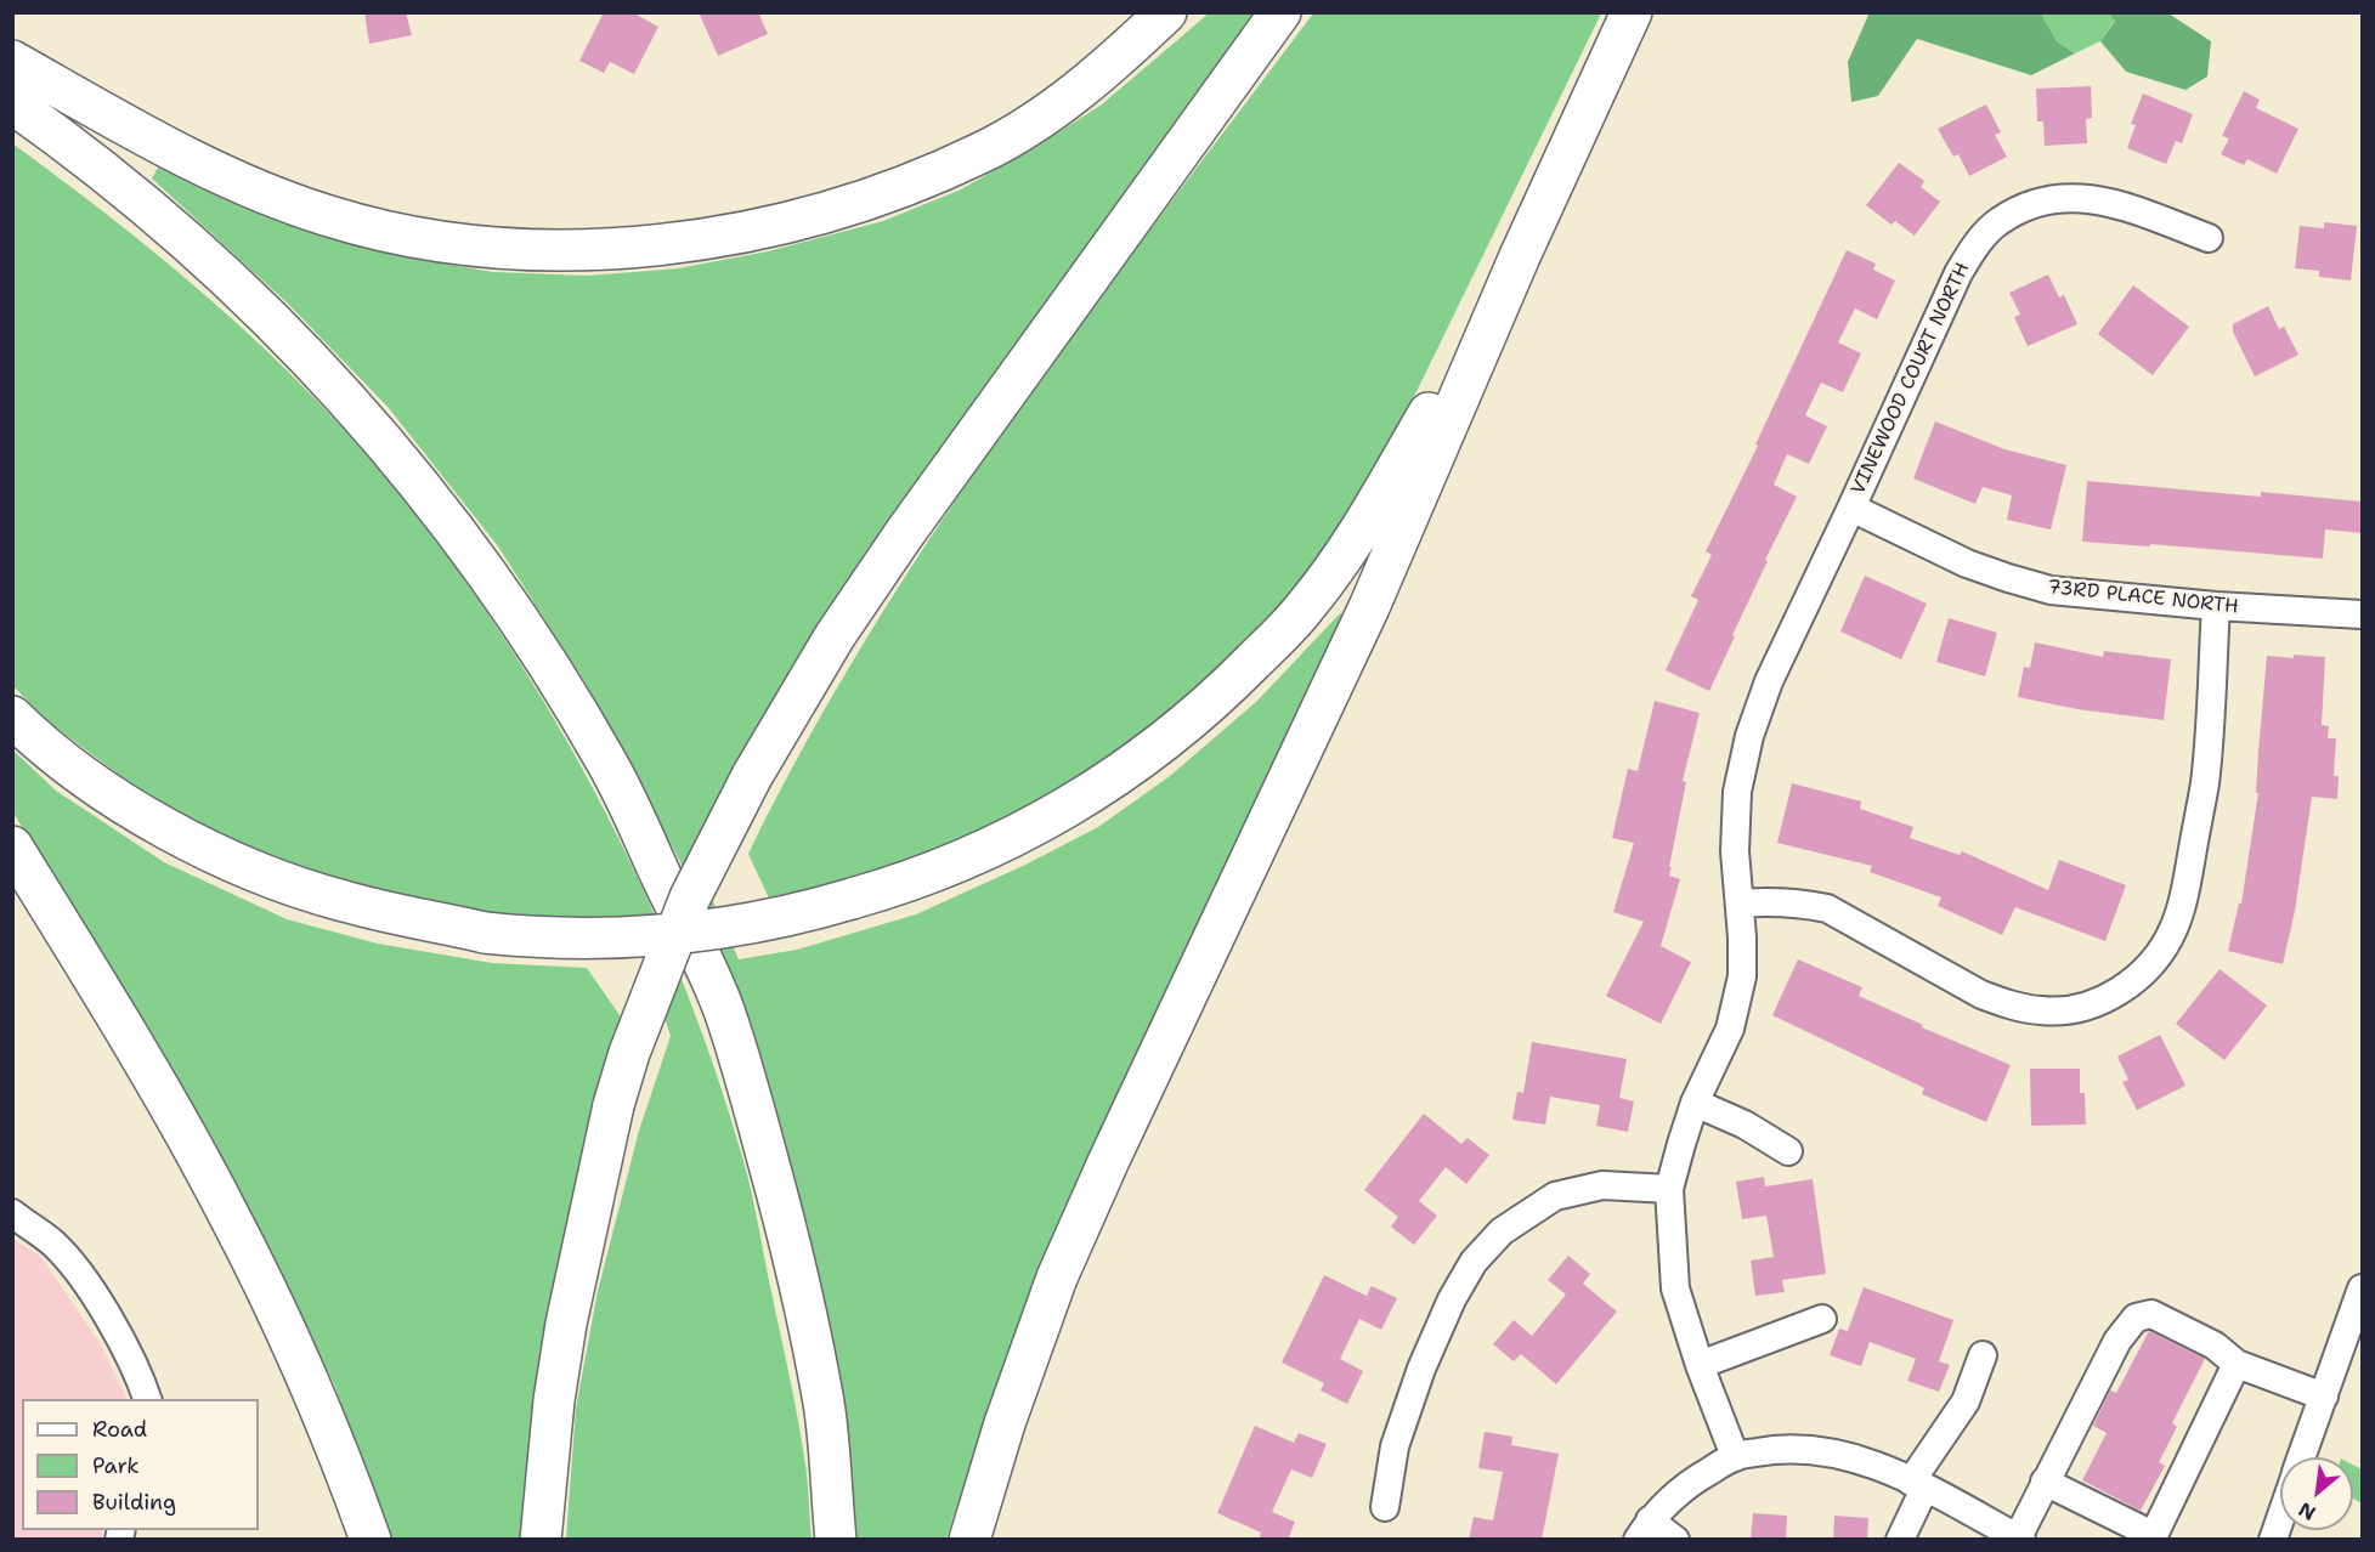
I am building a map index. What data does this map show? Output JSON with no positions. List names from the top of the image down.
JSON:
{
  "streets": {
    "street": ["VINEWOOD COURT NORTH", "73RD PLACE NORTH"]
  },
  "crossings": [
    ["VINEWOOD COURT NORTH", "73RD PLACE NORTH"]
  ],
  "legend": ["Road", "Park", "Building"],
  "north": "bottom left"
}
